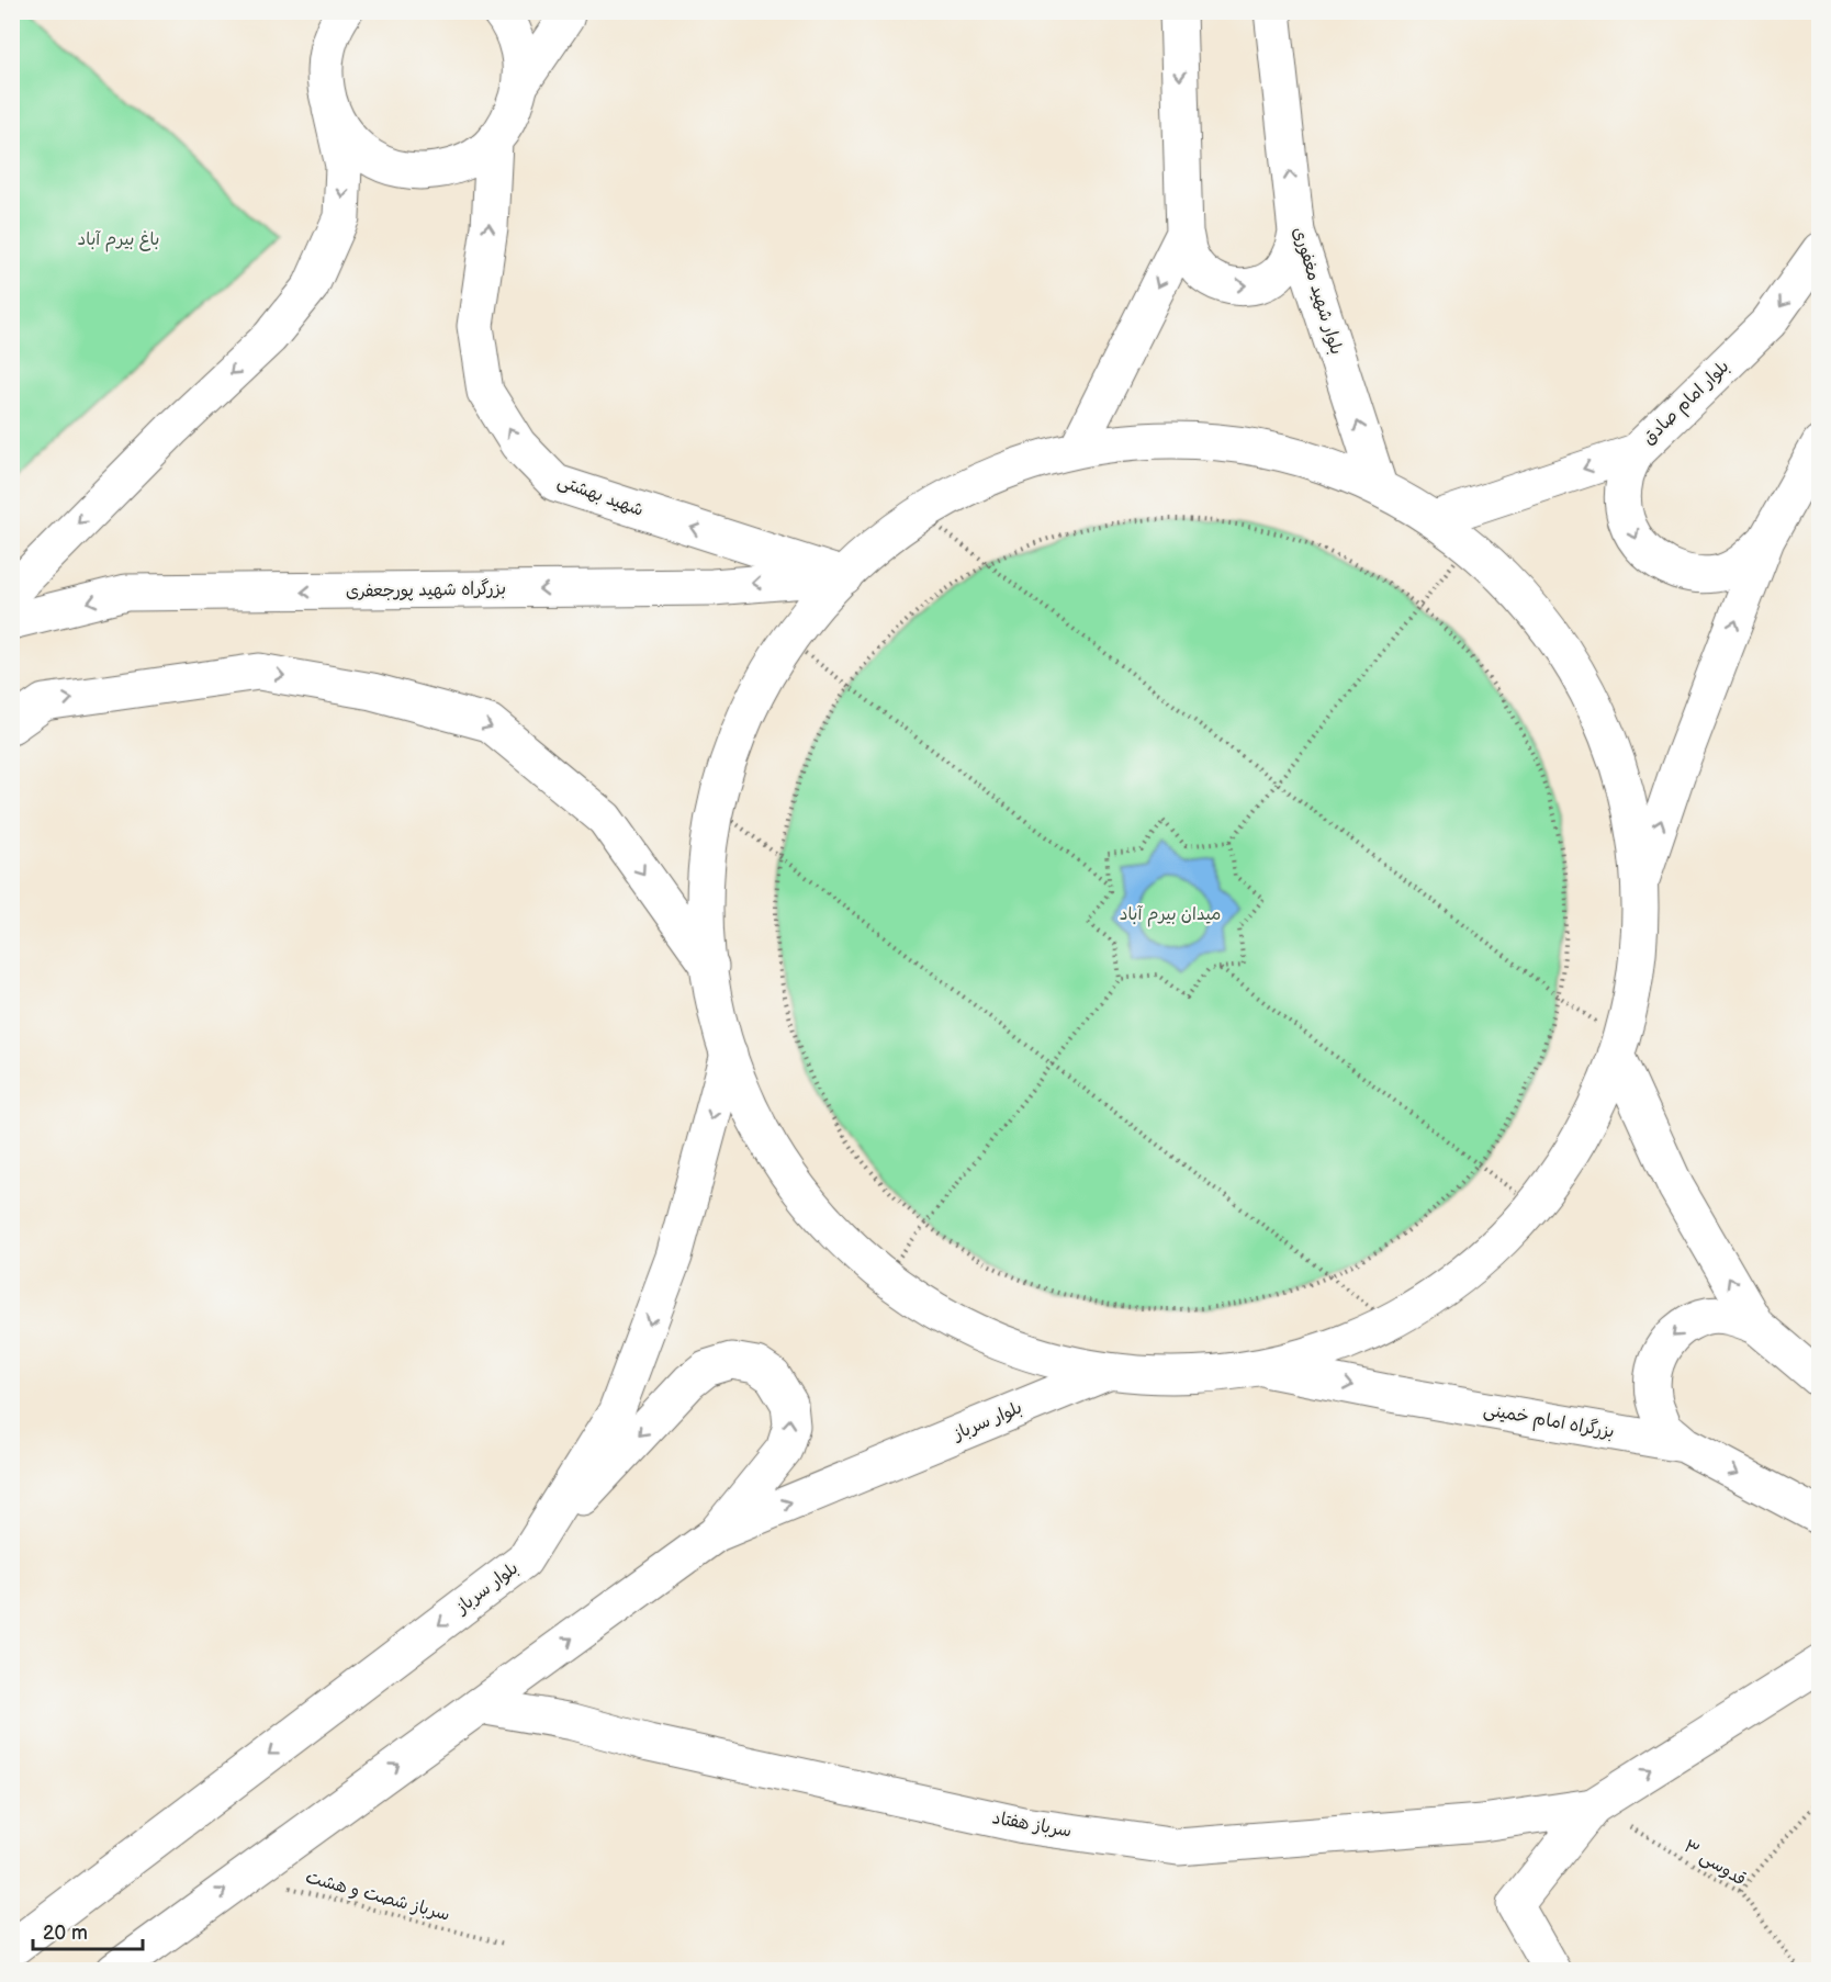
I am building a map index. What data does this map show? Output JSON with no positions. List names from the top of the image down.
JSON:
{
  "streets": {
    "main road": [
      "بلوار شهید مغفوری",
      "بلوار امام صادق",
      "شهید بهشتی",
      "بزرگراه شهید پورجعفری",
      "بلوار سرباز",
      "بزرگراه امام خمینی",
      "سرباز هفتاد"
    ],
    "path": ["قدوسی ۳", "سرباز شصت و هشت"]
  },
  "crossings": [
    ["شهید بهشتی", "بزرگراه شهید پورجعفری"],
    ["بلوار سرباز", "سرباز هفتاد"],
    ["بلوار سرباز", "سرباز شصت و هشت"],
    ["سرباز هفتاد", "قدوسی ۳"]
  ],
  "one_way": [
    "بلوار امام صادق",
    "شهید بهشتی",
    "بزرگراه شهید پورجعفری",
    "بزرگراه امام خمینی"
  ],
  "parks": ["باغ بیرم آباد", "میدان بیرم آباد"],
  "scale_bar": "20 m"
}
